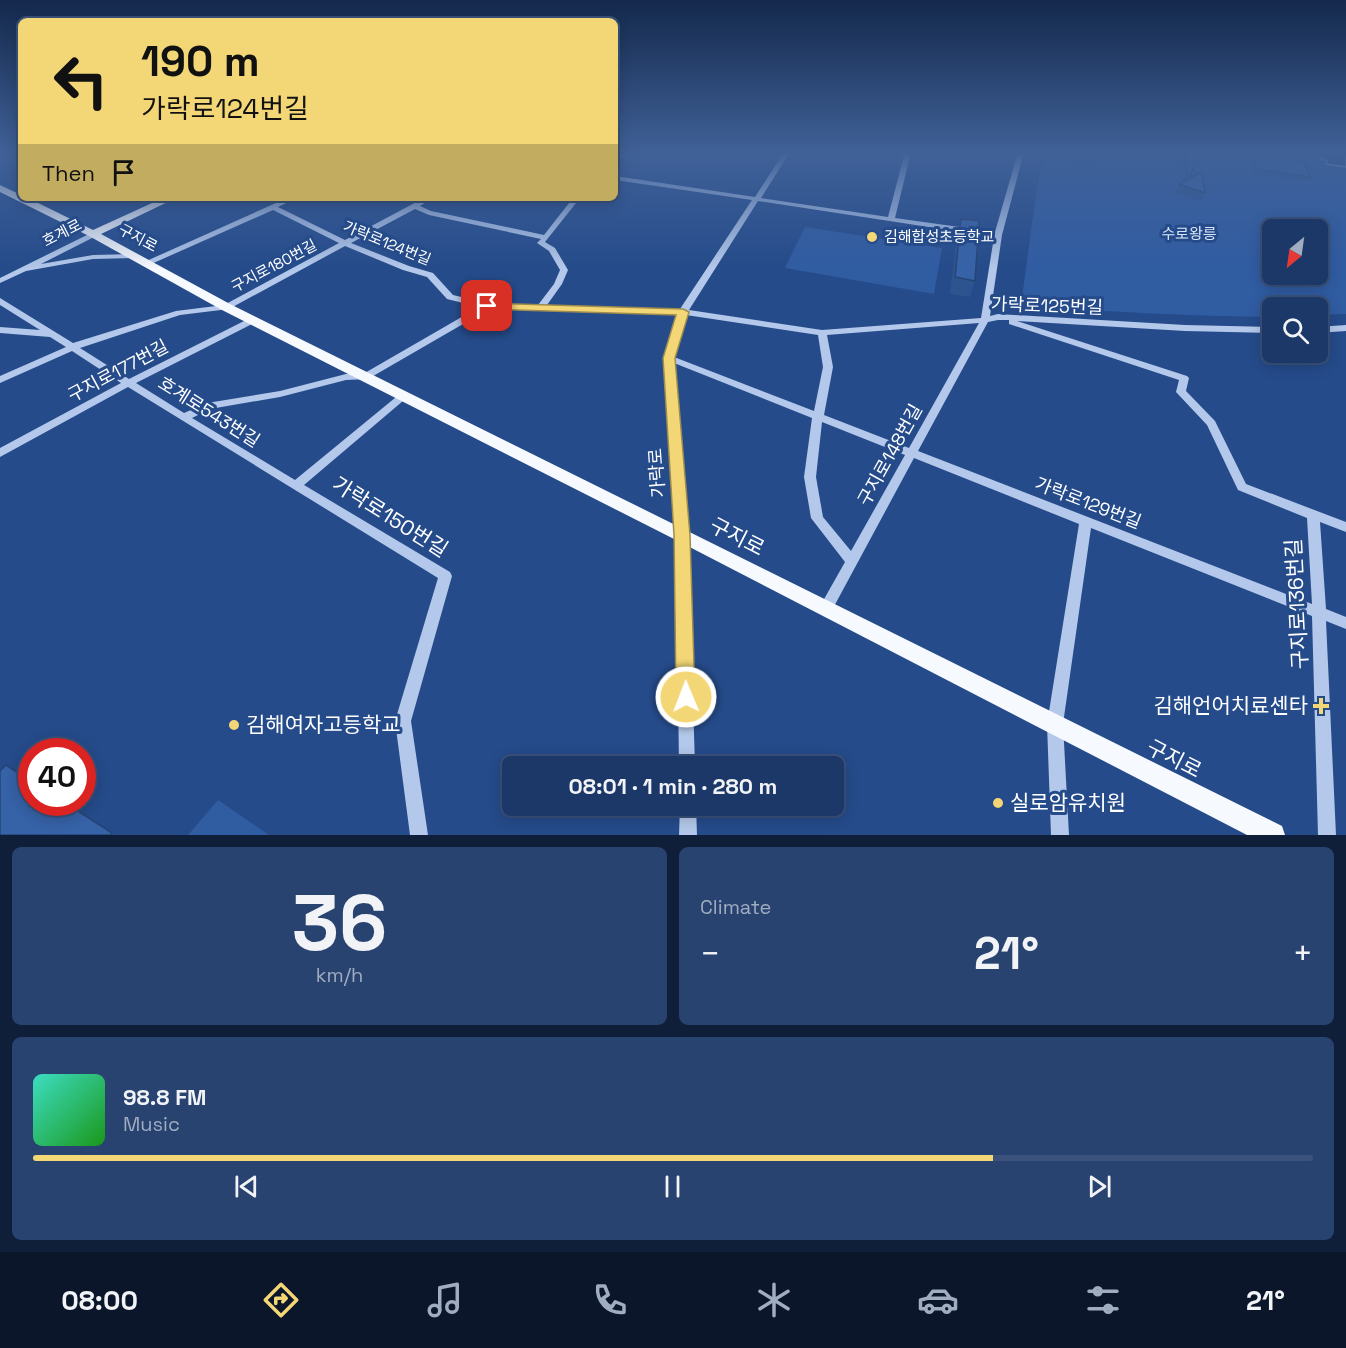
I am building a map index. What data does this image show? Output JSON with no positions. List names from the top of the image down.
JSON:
{
  "streets": {
    "main road": ["호계로", "구지로"],
    "street": [
      "가락로124번길",
      "구지로180번길",
      "가락로125번길",
      "구지로177번길",
      "호계로543번길",
      "구지로148번길",
      "가락로",
      "가락로129번길",
      "가락로150번길",
      "구지로136번길"
    ]
  },
  "crossings": [
    ["호계로", "구지로"],
    ["구지로", "구지로180번길"],
    ["구지로", "구지로177번길"],
    ["구지로", "호계로543번길"],
    ["구지로", "구지로148번길"],
    ["구지로", "가락로"],
    ["구지로", "가락로150번길"],
    ["가락로124번길", "구지로180번길"],
    ["가락로124번길", "가락로125번길"],
    ["가락로124번길", "가락로"],
    ["가락로125번길", "구지로148번길"],
    ["가락로125번길", "가락로"],
    ["가락로125번길", "구지로136번길"],
    ["구지로177번길", "호계로543번길"],
    ["호계로543번길", "가락로150번길"],
    ["구지로148번길", "가락로129번길"],
    ["가락로", "가락로129번길"],
    ["가락로129번길", "구지로136번길"]
  ],
  "parks": ["수로왕릉"],
  "places": {
    "other": ["김해합성초등학교", "김해여자고등학교", "실로암유치원"],
    "health": ["김해언어치료센타"]
  },
  "north": "bottom left",
  "page": {
    "turn": ["190 m", "가락로124번길"],
    "then": "Then",
    "limit": "40",
    "trip": "08:01 · 1 min · 280 m",
    "tile": [
      ["36", "km/h"],
      "Climate"
    ],
    "heat": ["−", "21°", "+"],
    "song": ["98.8 FM", "Music"],
    "tabs": ["08:00", "21°"]
  }
}
